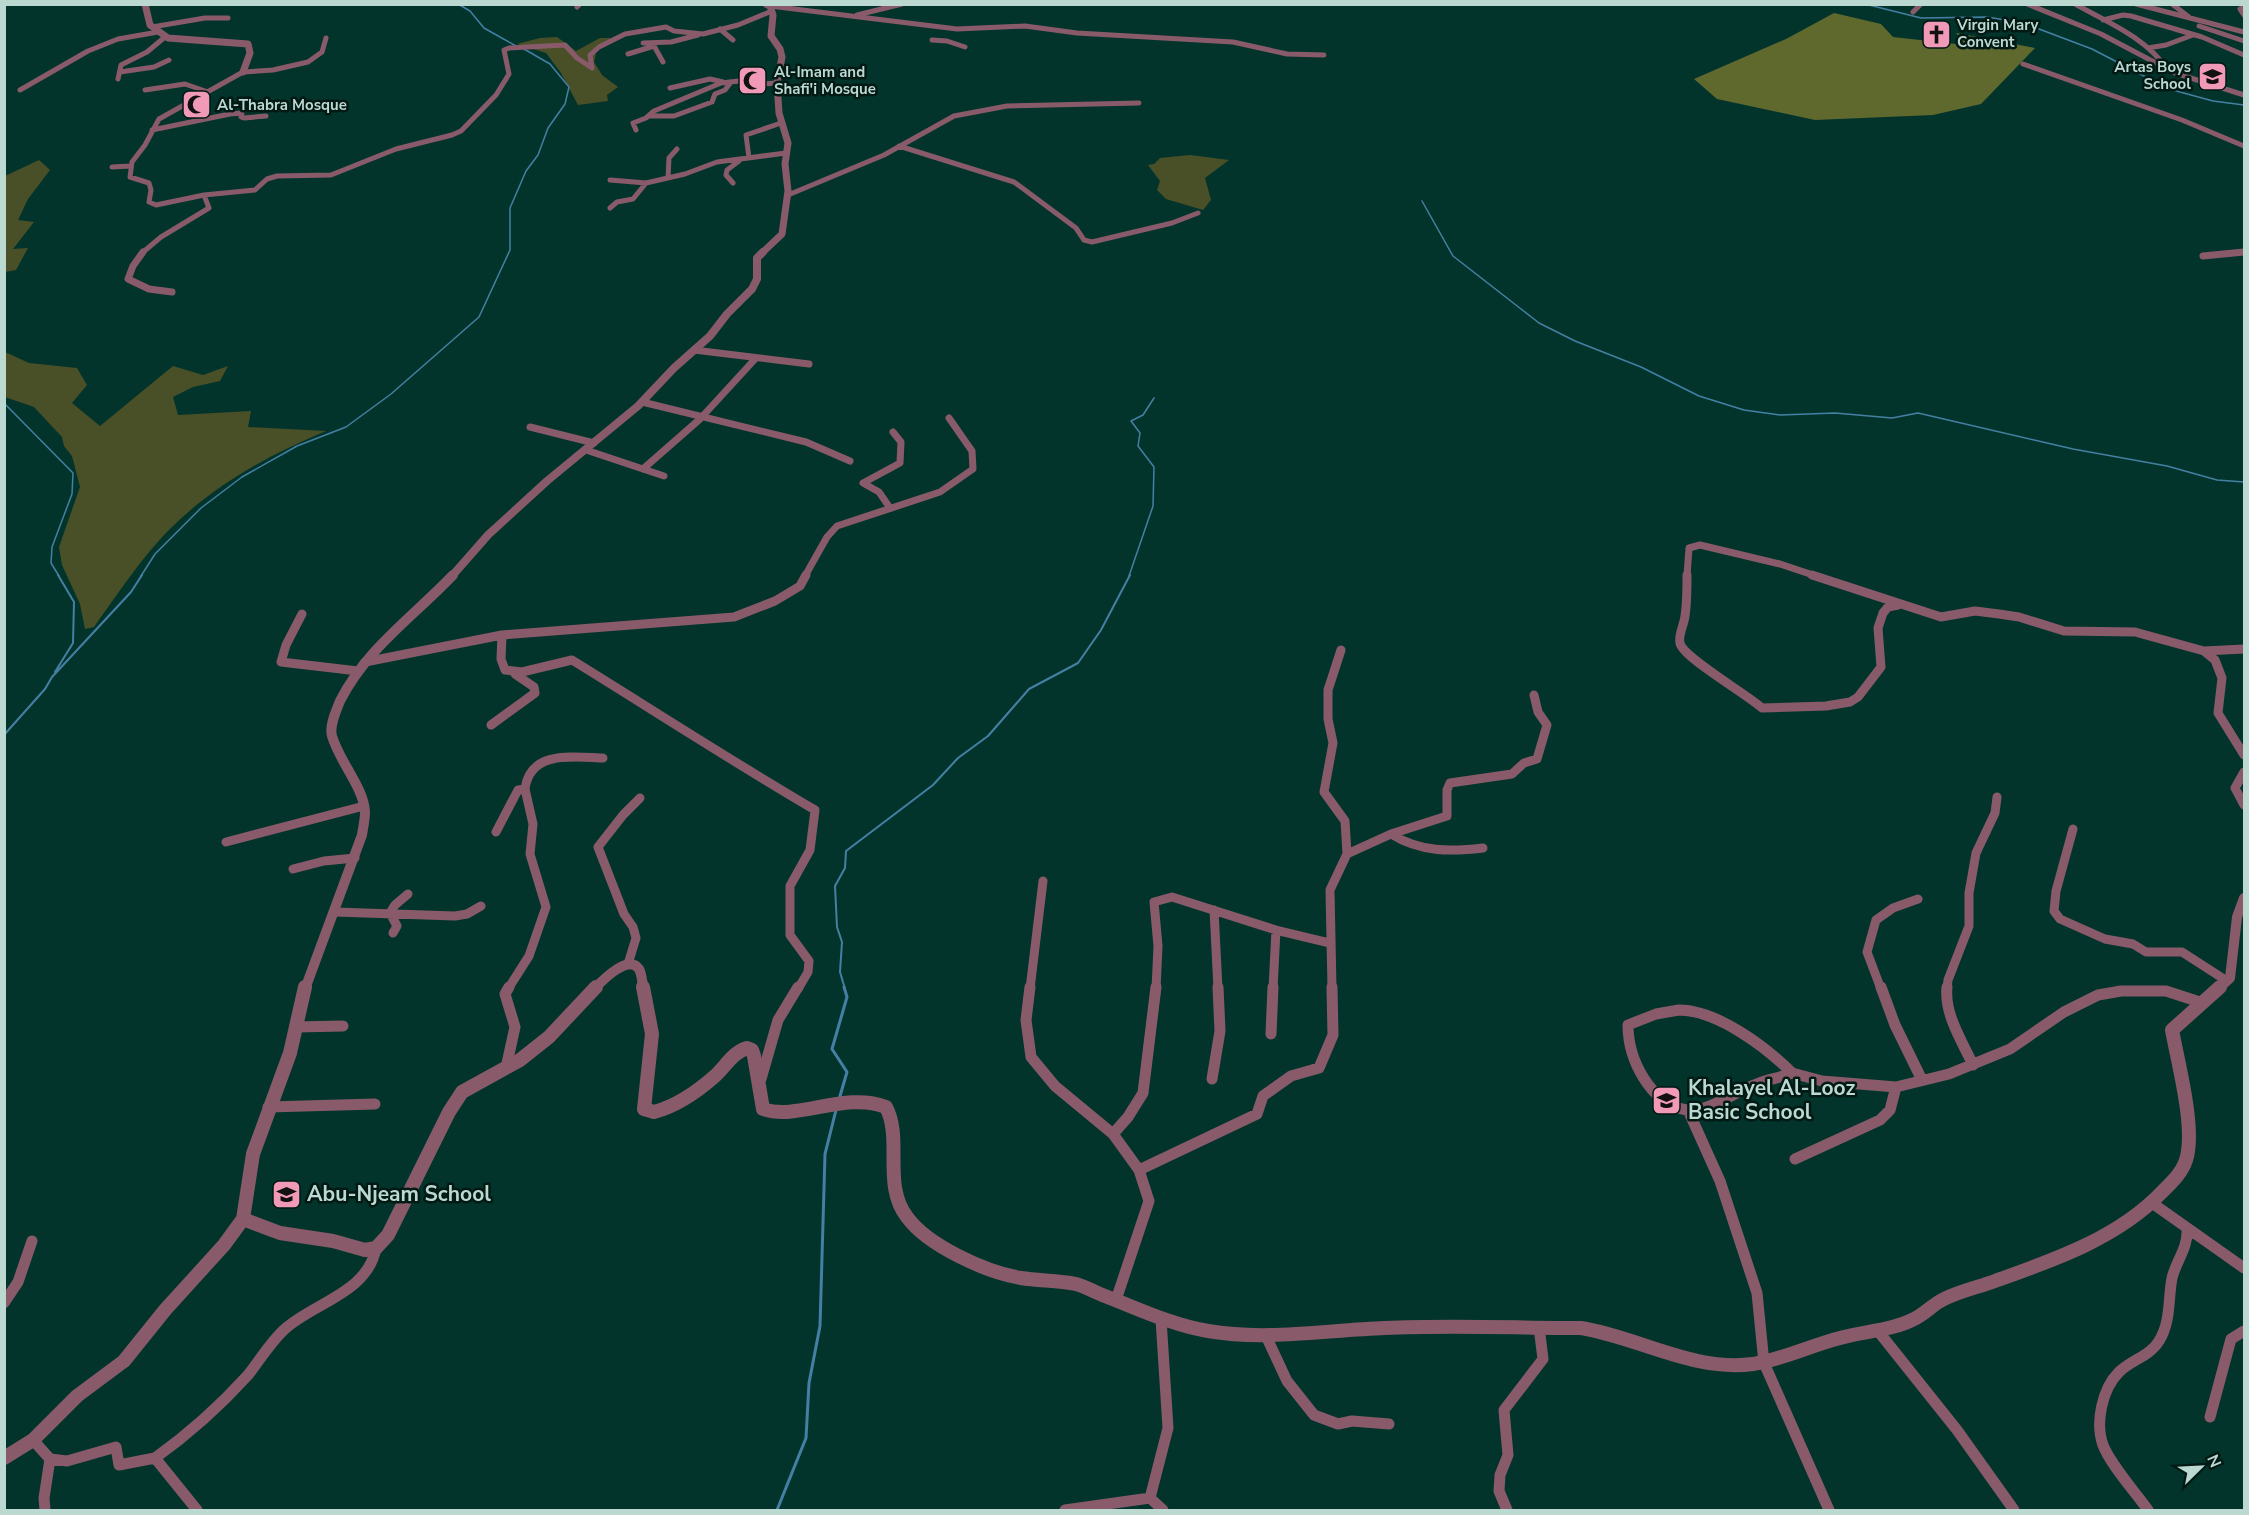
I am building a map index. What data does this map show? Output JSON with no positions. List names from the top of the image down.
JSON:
{
  "places": {
    "church": ["Virgin Mary Convent"],
    "school or university": ["Artas Boys School", "Khalayel Al-Looz Basic School", "Abu-Njeam School"],
    "mosque": ["Al-Imam and Shafi'i Mosque", "Al-Thabra Mosque"]
  },
  "north": "top right"
}
